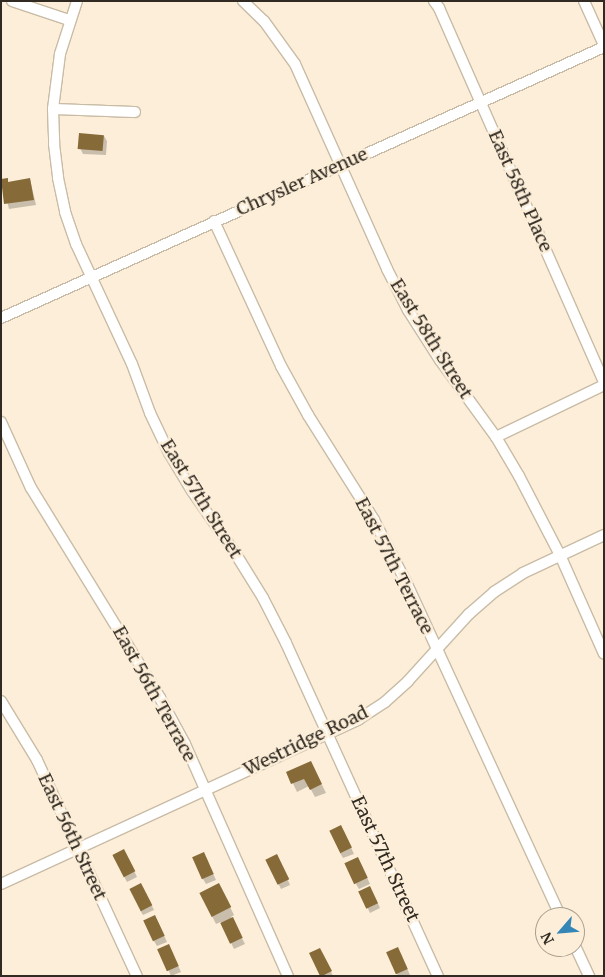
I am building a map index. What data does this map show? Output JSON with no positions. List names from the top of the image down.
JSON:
{
  "streets": {
    "street": [
      "Chrysler Avenue",
      "East 58th Place",
      "East 58th Street",
      "East 57th Street",
      "East 57th Terrace",
      "East 56th Terrace",
      "Westridge Road",
      "East 56th Street"
    ]
  },
  "crossings": [
    ["Chrysler Avenue", "East 58th Place"],
    ["Chrysler Avenue", "East 58th Street"],
    ["Chrysler Avenue", "East 57th Street"],
    ["Chrysler Avenue", "East 57th Terrace"],
    ["East 58th Street", "Westridge Road"],
    ["East 57th Street", "Westridge Road"],
    ["East 57th Terrace", "Westridge Road"],
    ["East 56th Terrace", "Westridge Road"],
    ["Westridge Road", "East 56th Street"]
  ],
  "north": "bottom left"
}
